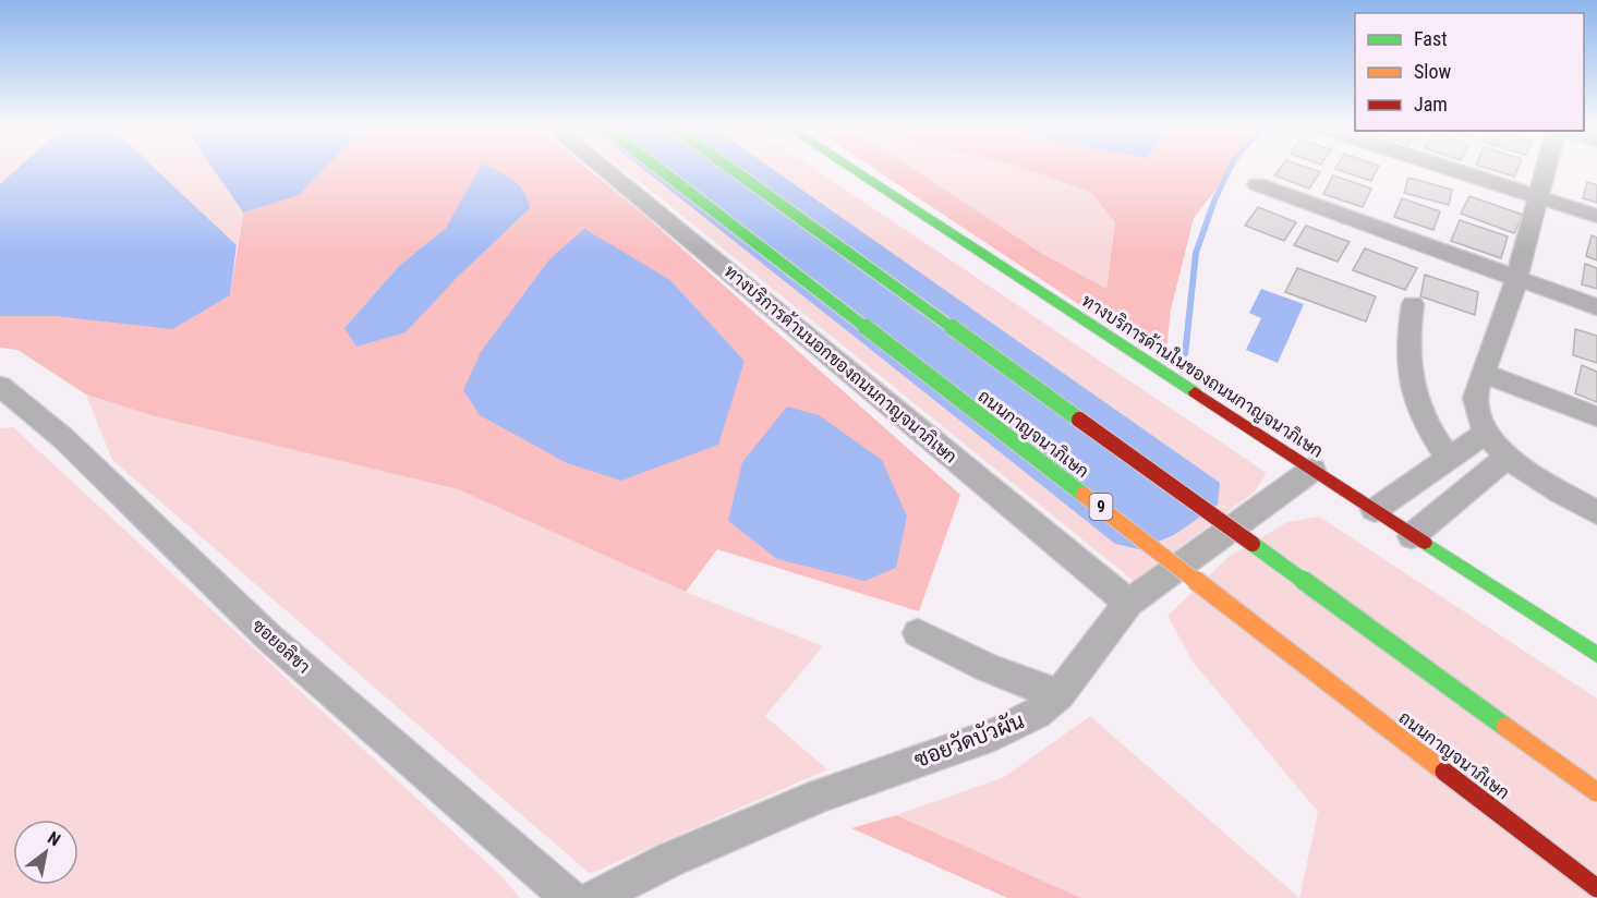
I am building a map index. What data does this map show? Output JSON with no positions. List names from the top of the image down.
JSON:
{
  "streets": {
    "main road": ["ทางบริการด้านในของถนนกาญจนาภิเษก", "ถนนกาญจนาภิเษก", "9"],
    "street": ["ทางบริการด้านนอกของถนนกาญจนาภิเษก", "ซอยอลิชา", "ซอยวัดบัวผัน"]
  },
  "crossings": [
    ["ทางบริการด้านนอกของถนนกาญจนาภิเษก", "ซอยวัดบัวผัน"],
    ["ทางบริการด้านในของถนนกาญจนาภิเษก", "ซอยวัดบัวผัน"]
  ],
  "legend": ["Fast", "Slow", "Jam"],
  "north": "top right"
}
